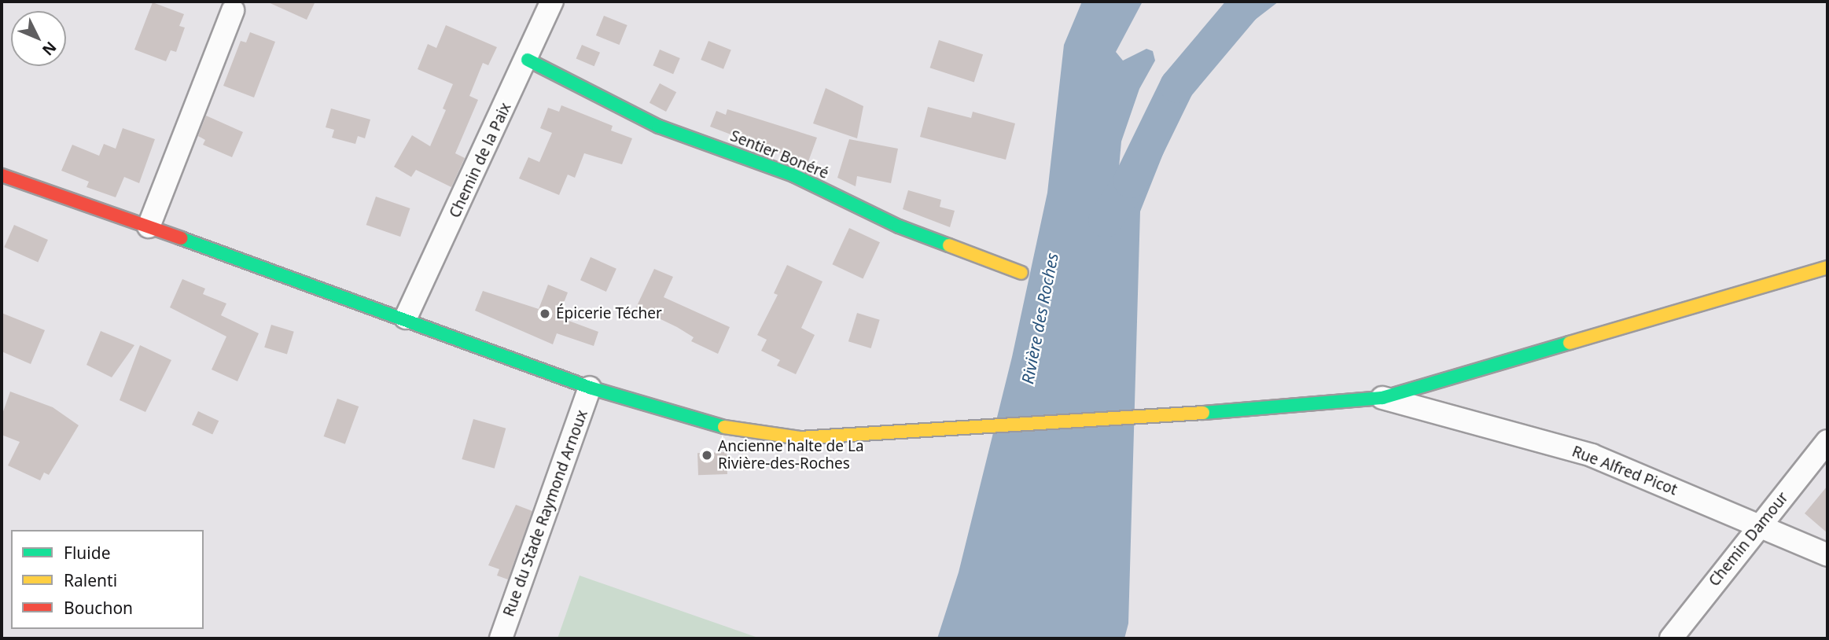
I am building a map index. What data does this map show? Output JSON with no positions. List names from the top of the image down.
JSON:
{
  "streets": {
    "main road": ["Sentier Bonéré"],
    "street": [
      "Chemin de la Paix",
      "Rue Alfred Picot",
      "Rue du Stade Raymond Arnoux",
      "Chemin Damour"
    ]
  },
  "crossings": [
    ["Sentier Bonéré", "Chemin de la Paix"],
    ["Rue Alfred Picot", "Chemin Damour"]
  ],
  "water": ["Rivière des Roches"],
  "places": ["Épicerie Técher", "Ancienne halte de La Rivière-des-Roches"],
  "legend": ["Fluide", "Ralenti", "Bouchon"],
  "north": "bottom right"
}
